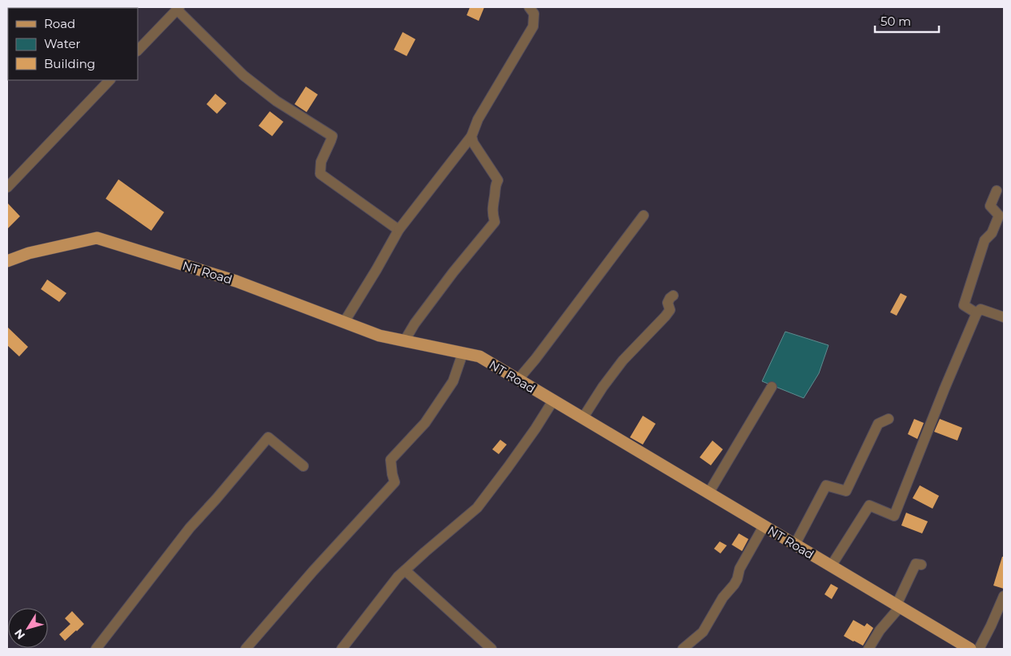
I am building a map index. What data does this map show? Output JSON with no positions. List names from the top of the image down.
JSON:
{
  "streets": {
    "main road": ["NT Road"]
  },
  "legend": ["Road", "Water", "Building"],
  "scale_bar": "50 m",
  "north": "bottom left"
}
